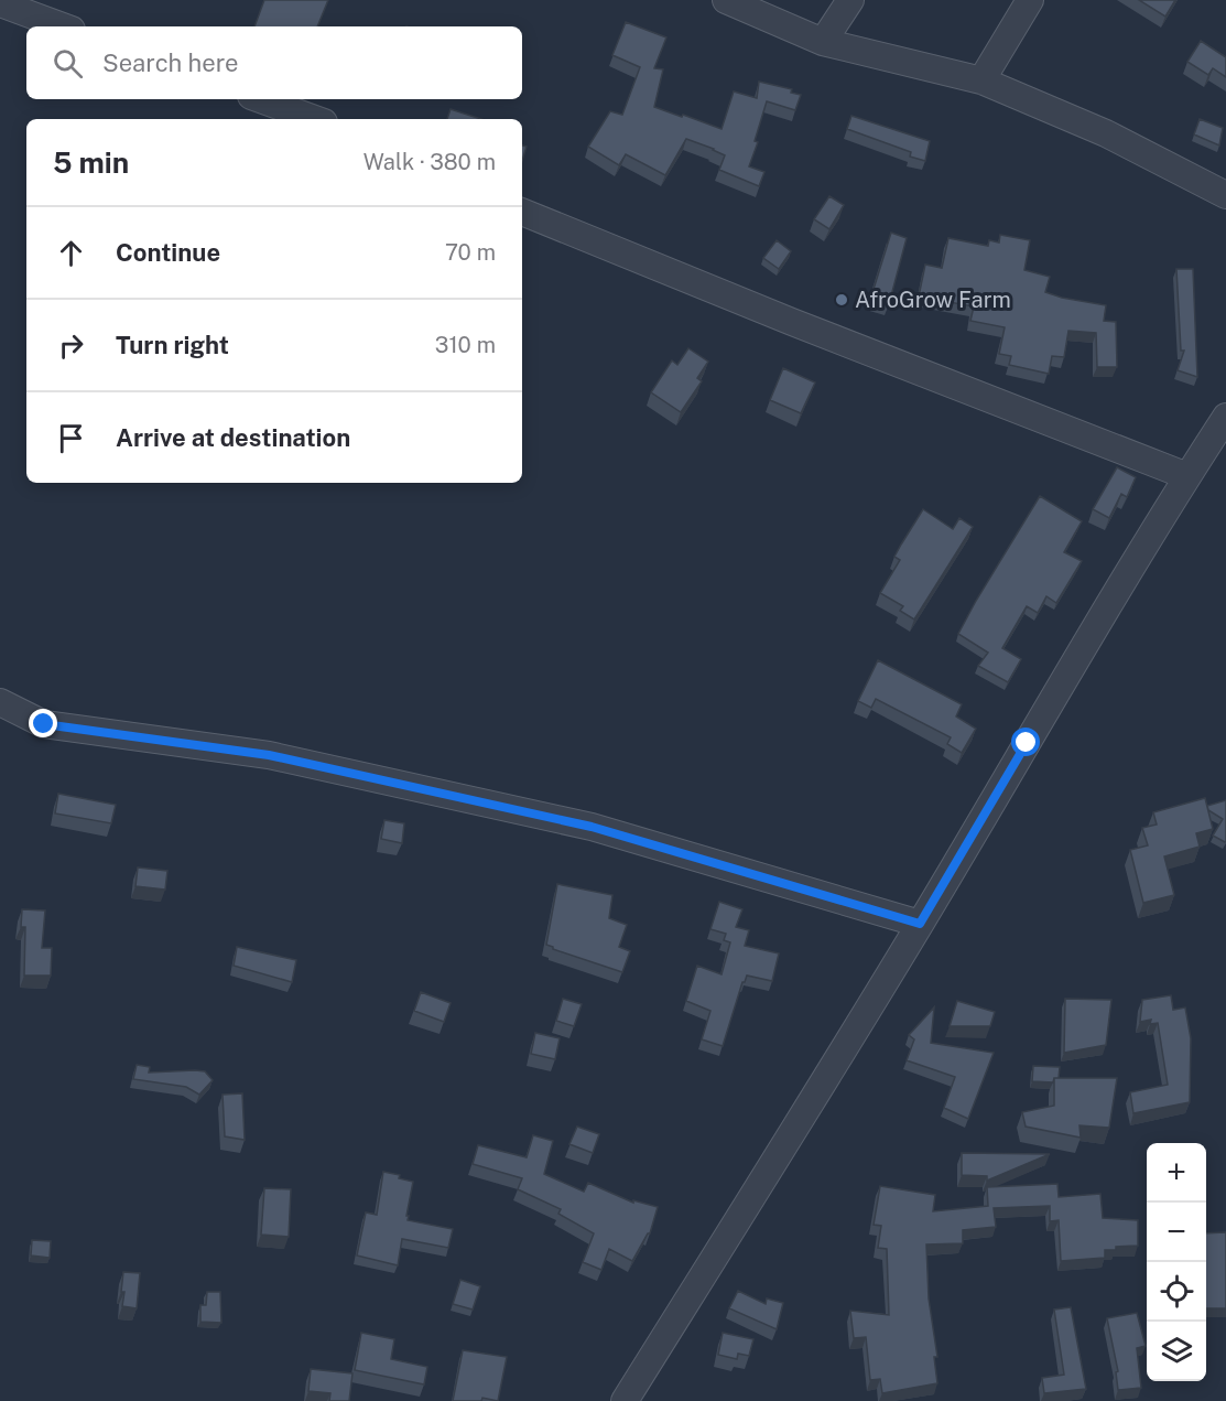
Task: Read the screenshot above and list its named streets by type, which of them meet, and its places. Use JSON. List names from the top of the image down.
{
  "places": ["AfroGrow Farm"],
  "page": {
    "search": "Search here",
    "heading": ["5 min", "Walk · 380 m"],
    "list": [
      ["Continue", "70 m"],
      ["Turn right", "310 m"],
      "Arrive at destination"
    ],
    "map_buttons": ["+", "−"]
  }
}
